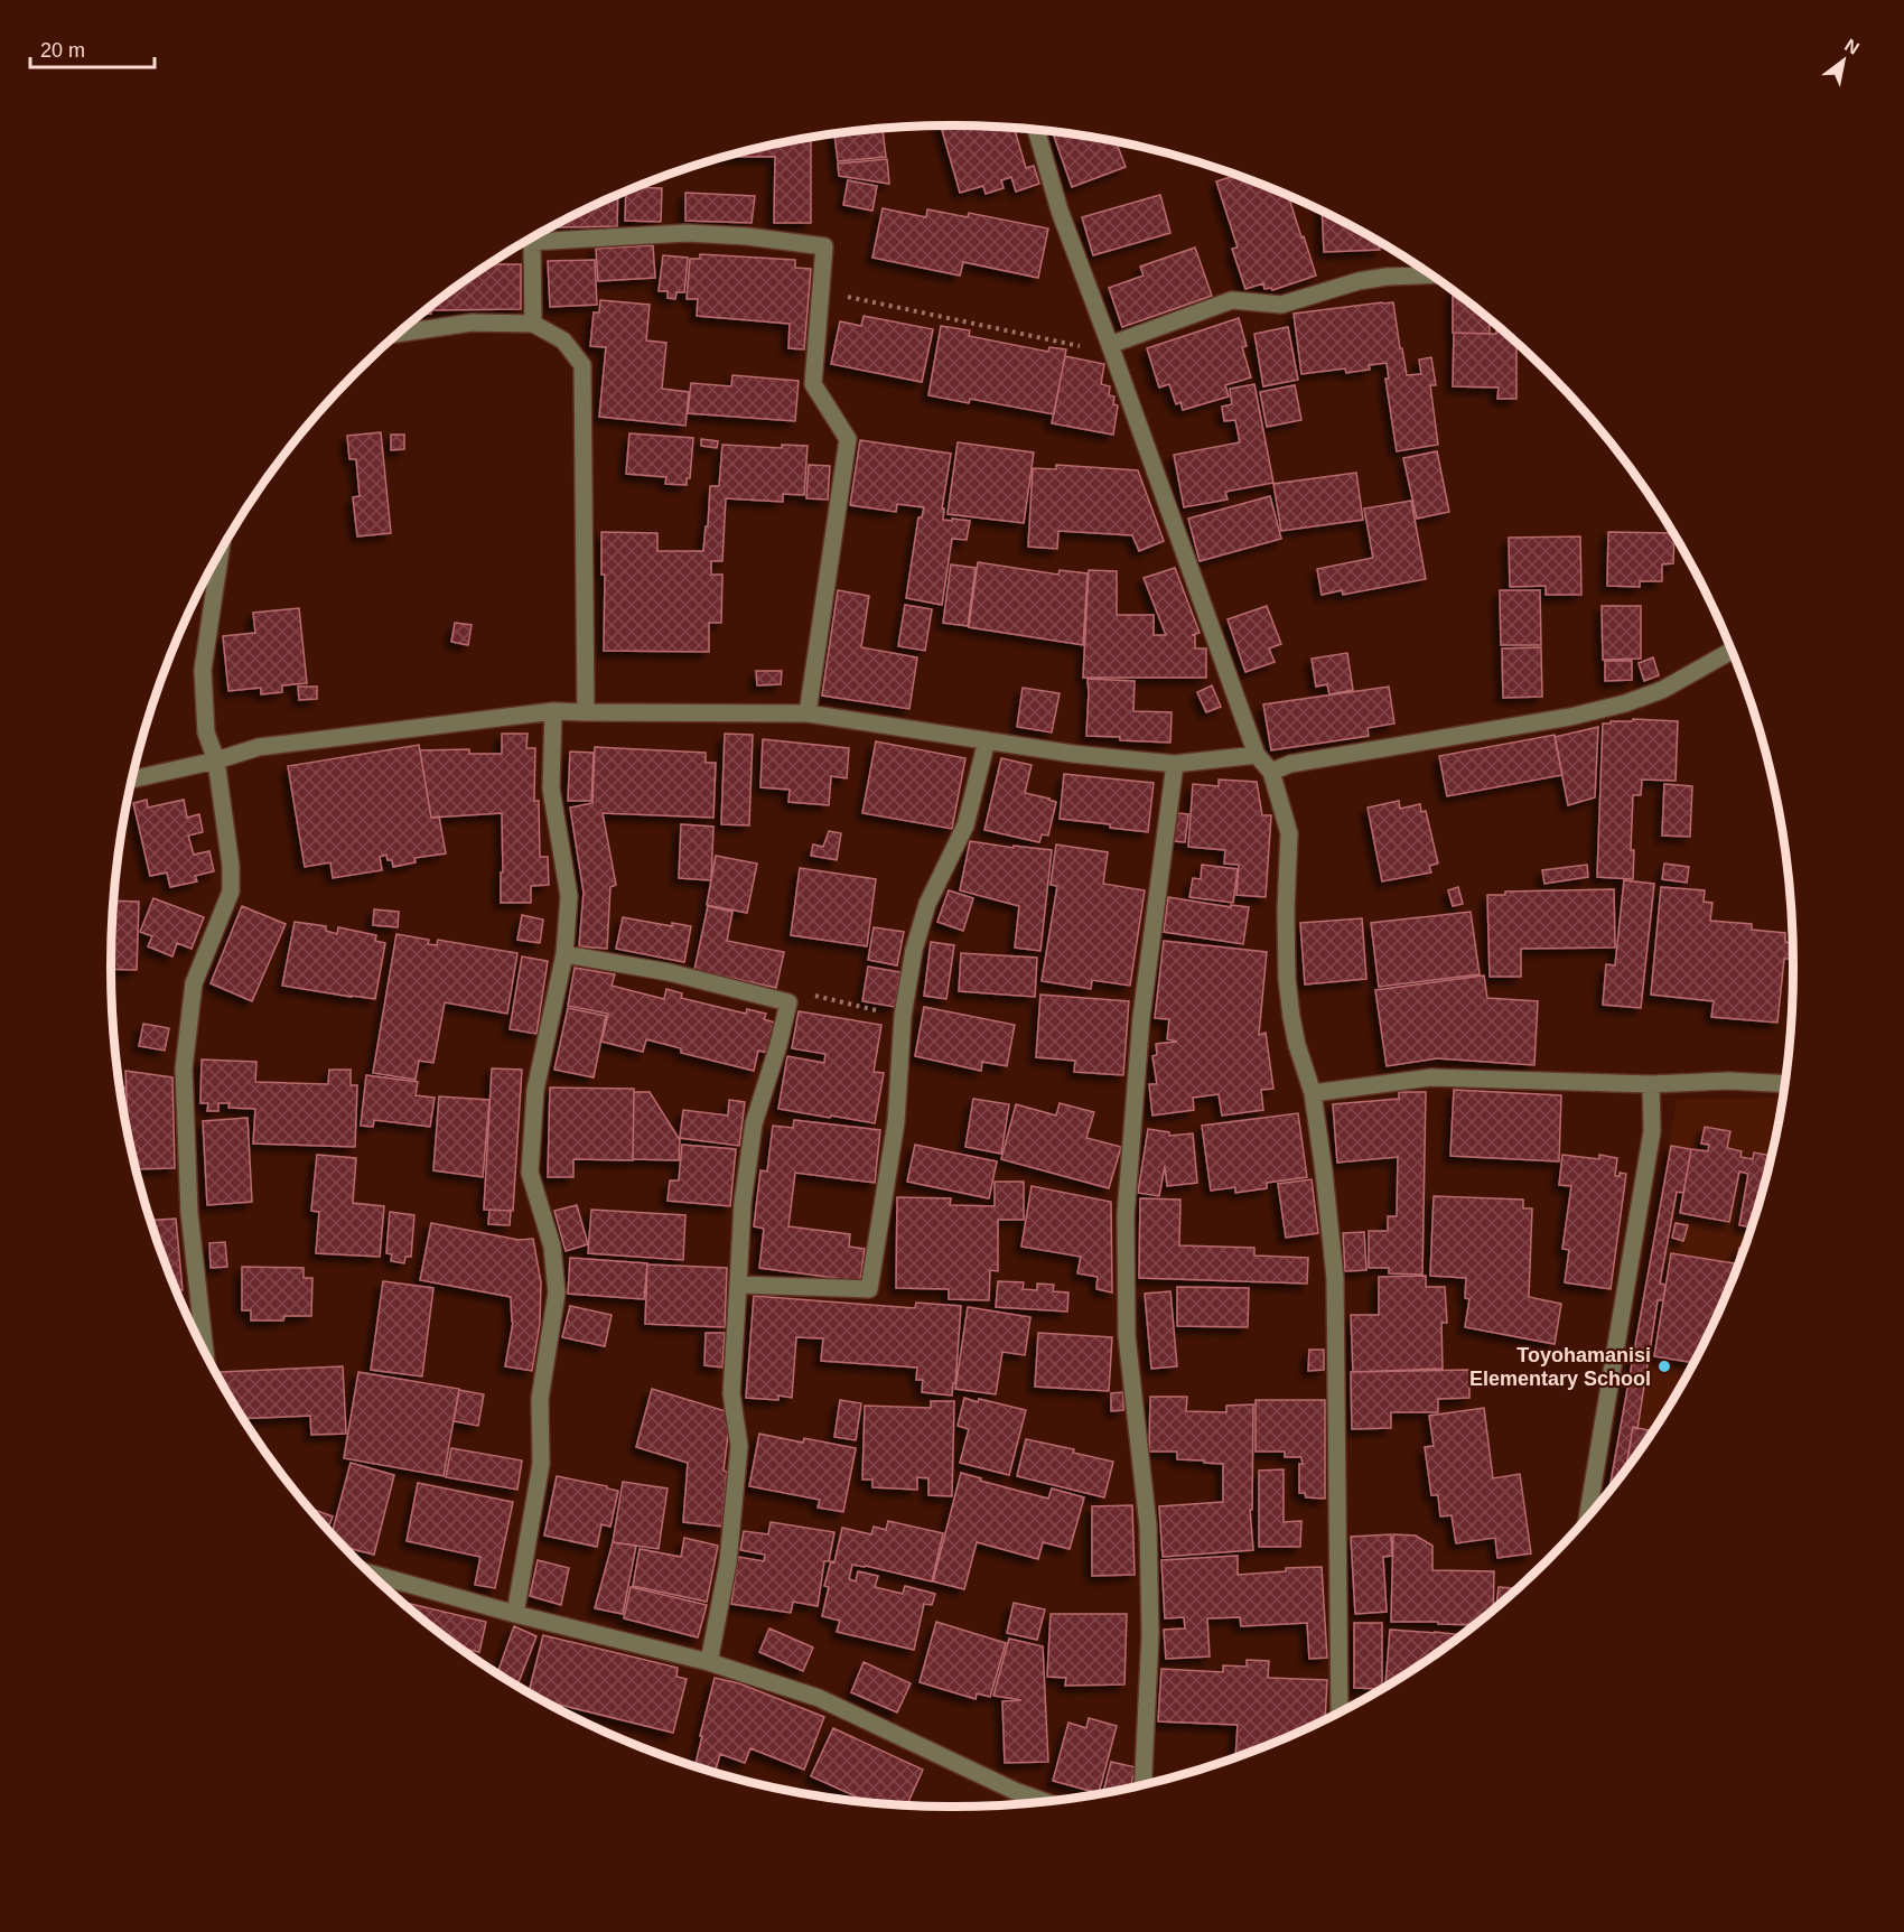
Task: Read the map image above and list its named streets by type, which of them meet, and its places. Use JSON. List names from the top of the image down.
{
  "places": ["Toyohamanisi Elementary School"],
  "scale_bar": "20 m",
  "north": "top right"
}
